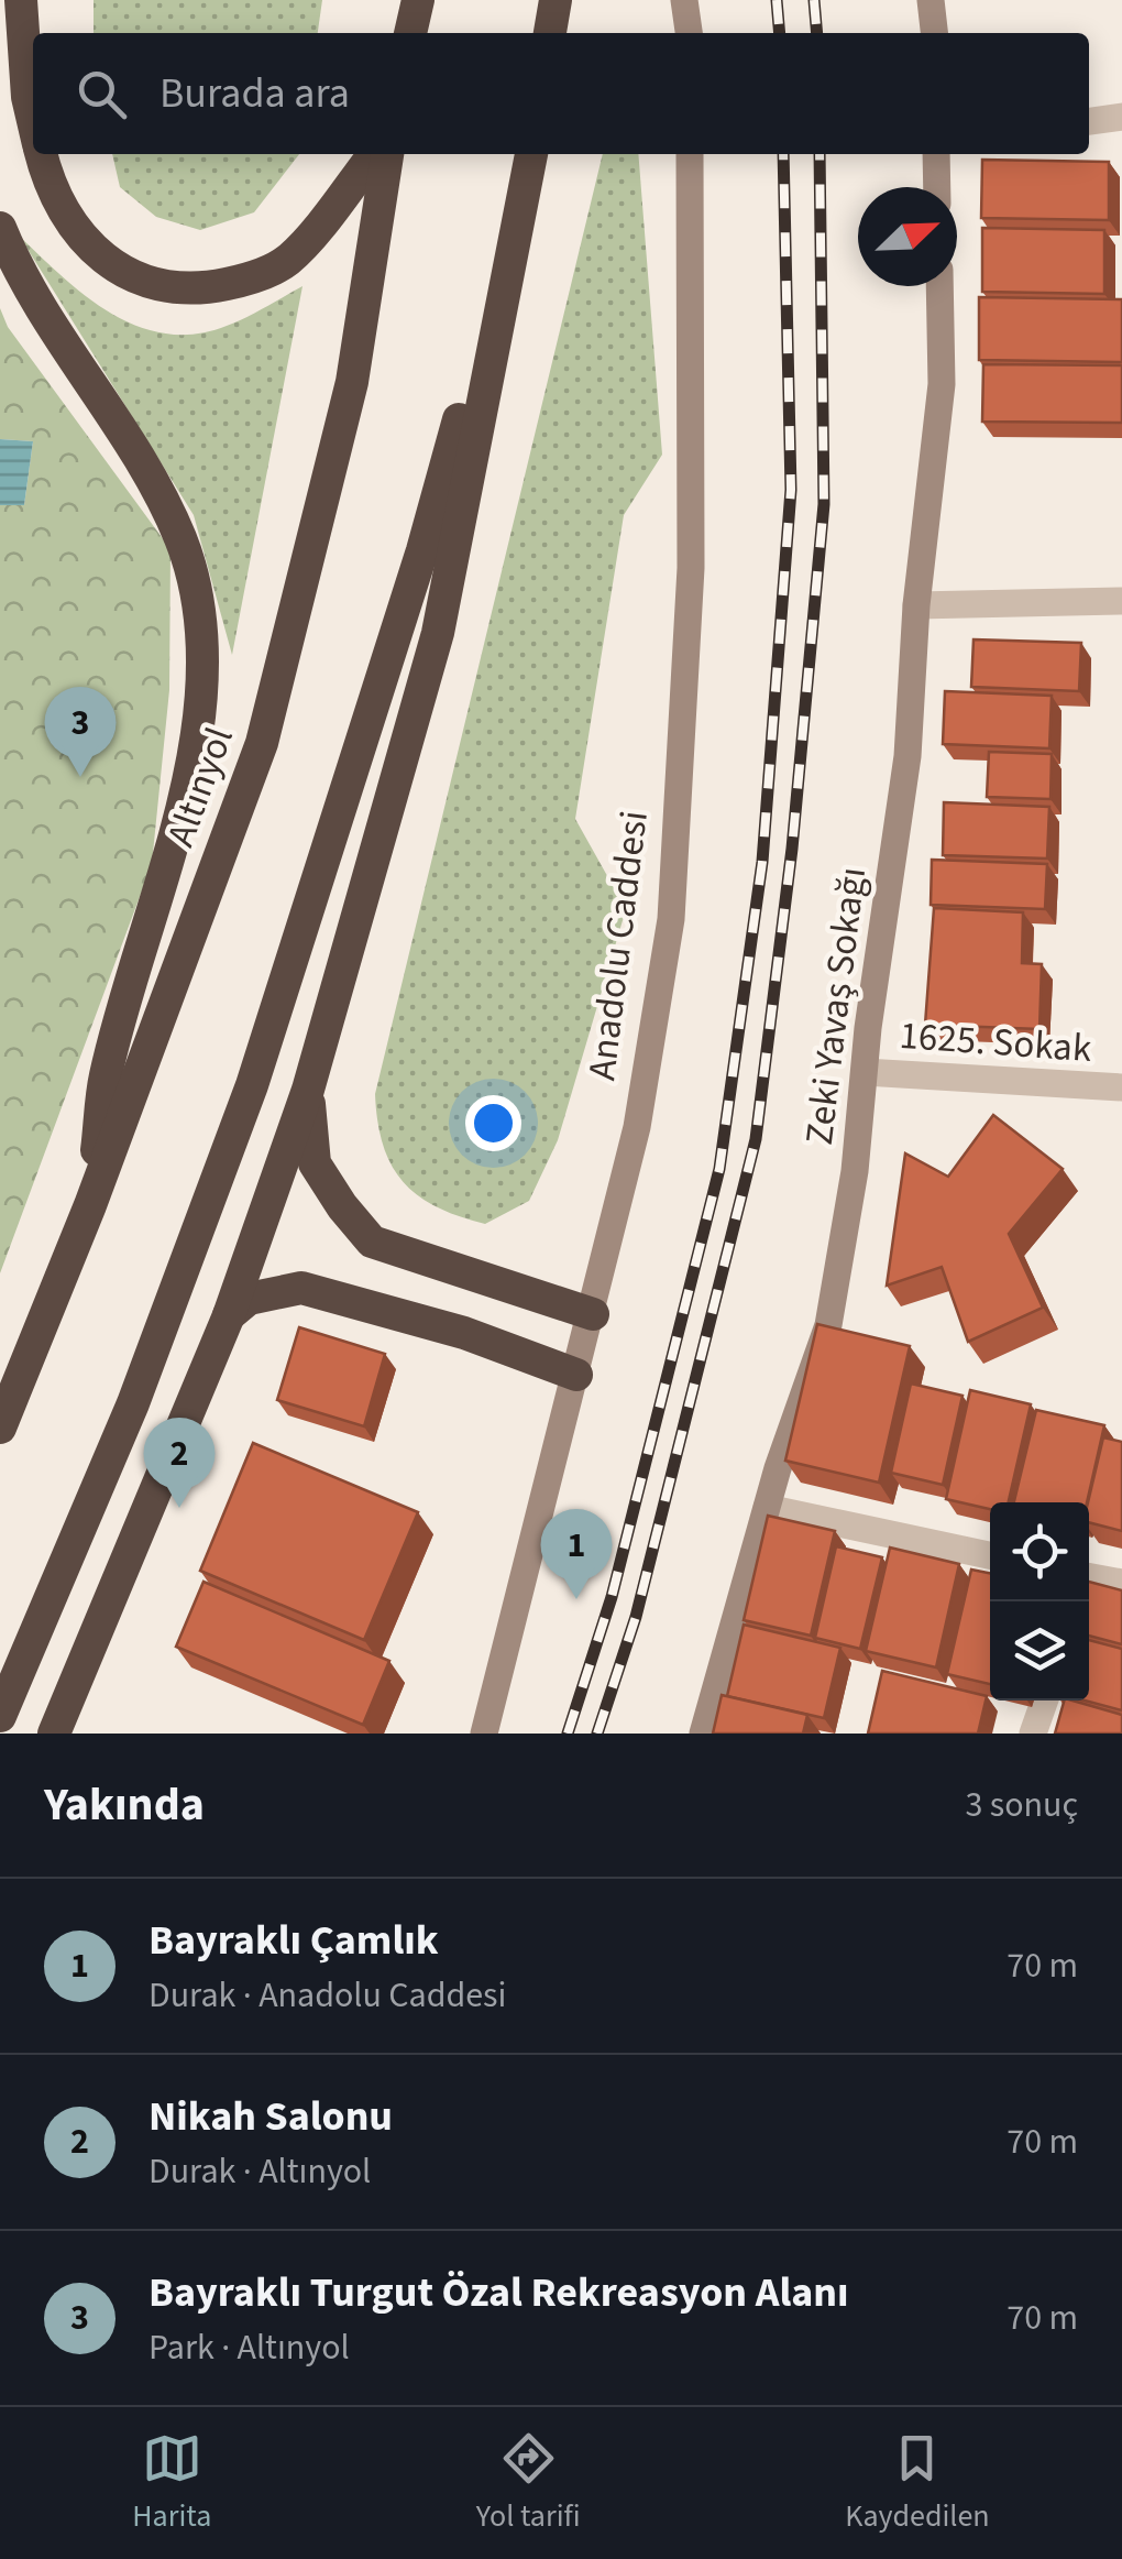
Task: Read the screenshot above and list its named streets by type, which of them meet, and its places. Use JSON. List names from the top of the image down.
{
  "streets": {
    "highway": ["Altınyol"],
    "main road": ["Anadolu Caddesi", "Zeki Yavaş Sokağı"],
    "street": ["1625. Sokak"]
  },
  "crossings": [
    ["Zeki Yavaş Sokağı", "1625. Sokak"]
  ],
  "north": "top right",
  "page": {
    "search": "Burada ara",
    "pins": ["3", "2", "1"],
    "heading": ["Yakında", "3 sonuç"],
    "list": [
      {
        "mark": "1",
        "name": "Bayraklı Çamlık",
        "note": "Durak · Anadolu Caddesi",
        "value": "70 m"
      },
      {
        "mark": "2",
        "name": "Nikah Salonu",
        "note": "Durak · Altınyol",
        "value": "70 m"
      },
      {
        "mark": "3",
        "name": "Bayraklı Turgut Özal Rekreasyon Alanı",
        "note": "Park · Altınyol",
        "value": "70 m"
      }
    ],
    "nav": ["Harita", "Yol tarifi", "Kaydedilen"]
  }
}
